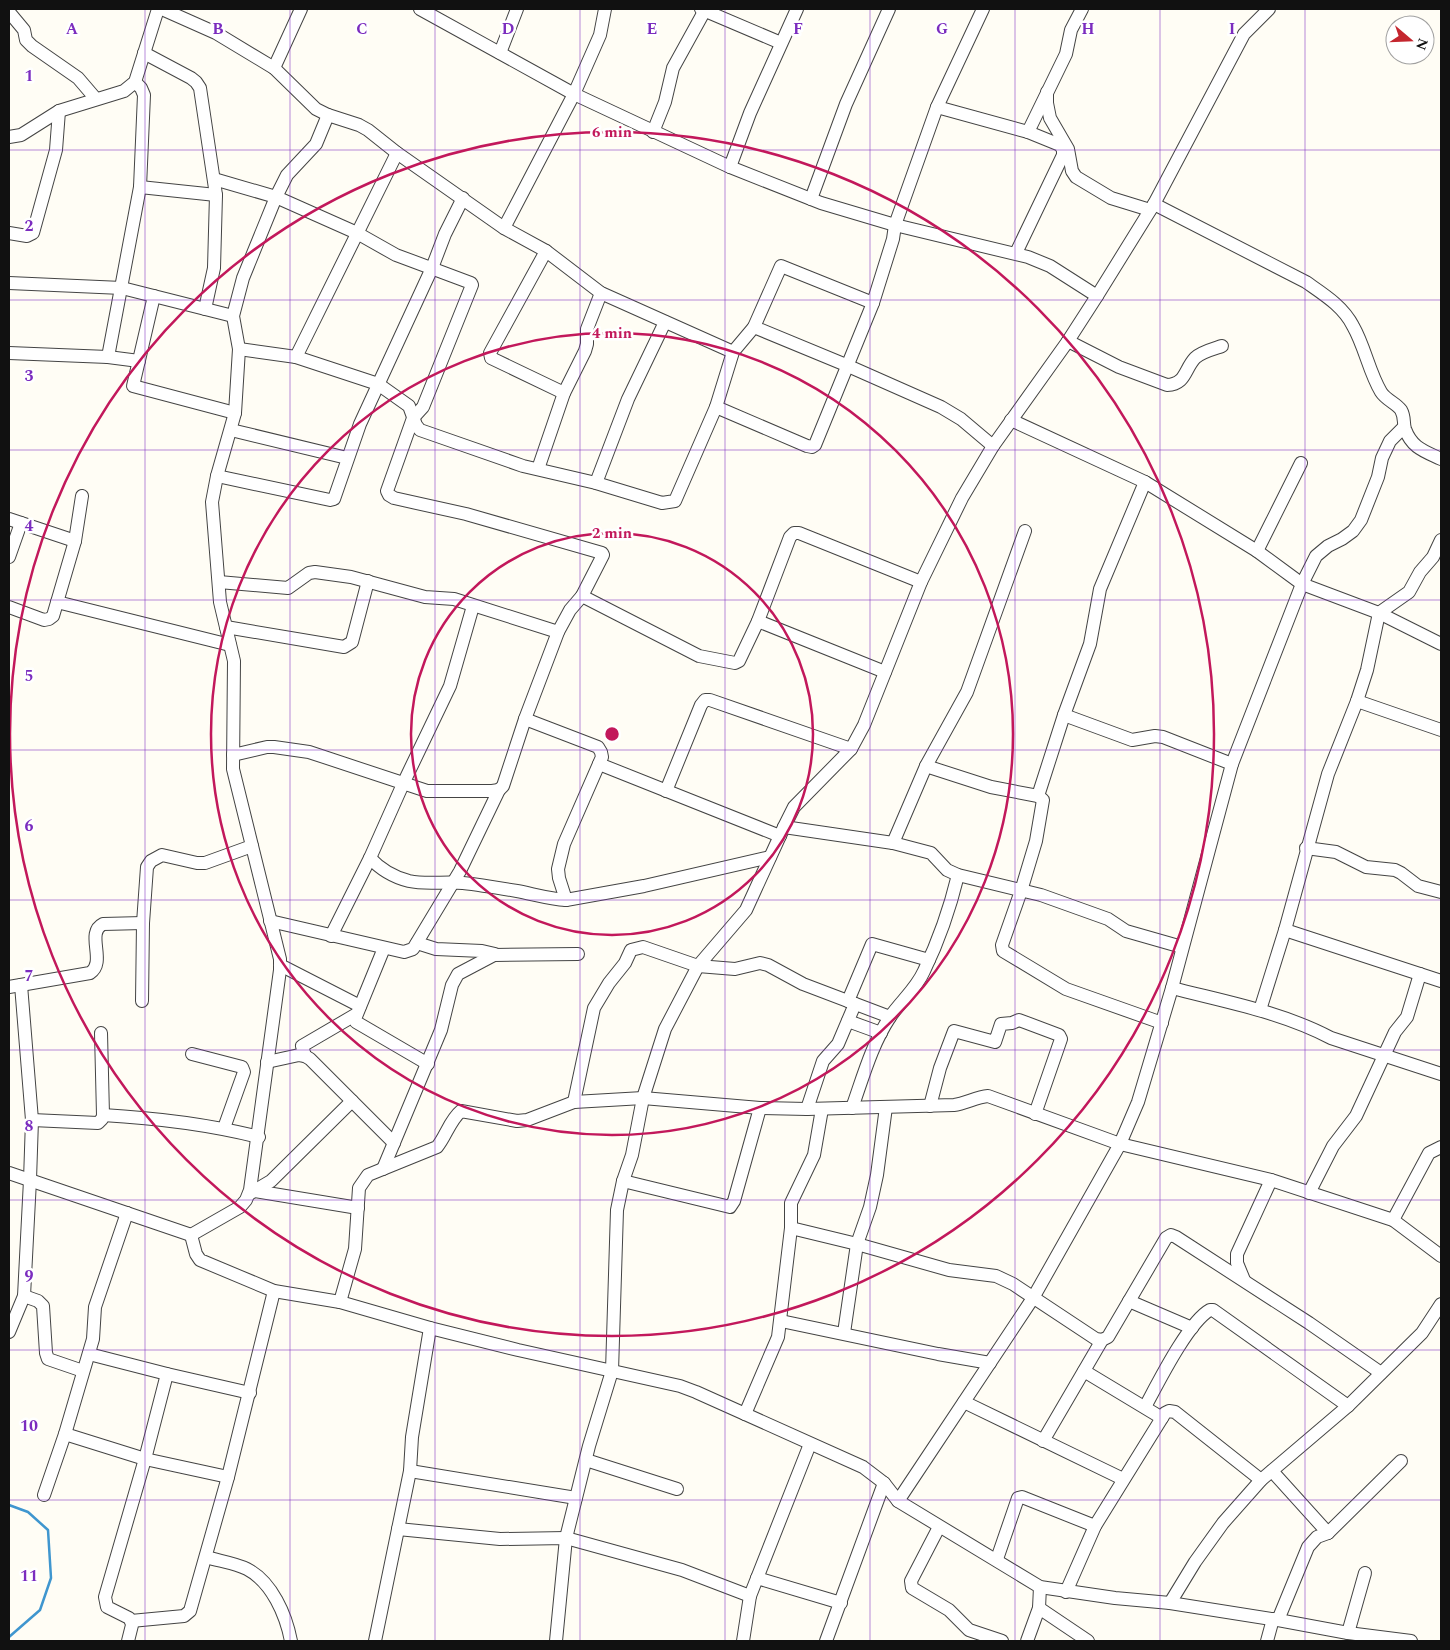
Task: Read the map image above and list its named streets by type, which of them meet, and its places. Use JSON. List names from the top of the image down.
{
  "north": "right",
  "grid": {
    "columns": [
      "A",
      "B",
      "C",
      "D",
      "E",
      "F",
      "G",
      "H",
      "I"
    ],
    "rows": [
      "1",
      "2",
      "3",
      "4",
      "5",
      "6",
      "7",
      "8",
      "9",
      "10",
      "11"
    ]
  },
  "rings": ["6 min", "4 min", "2 min"]
}
